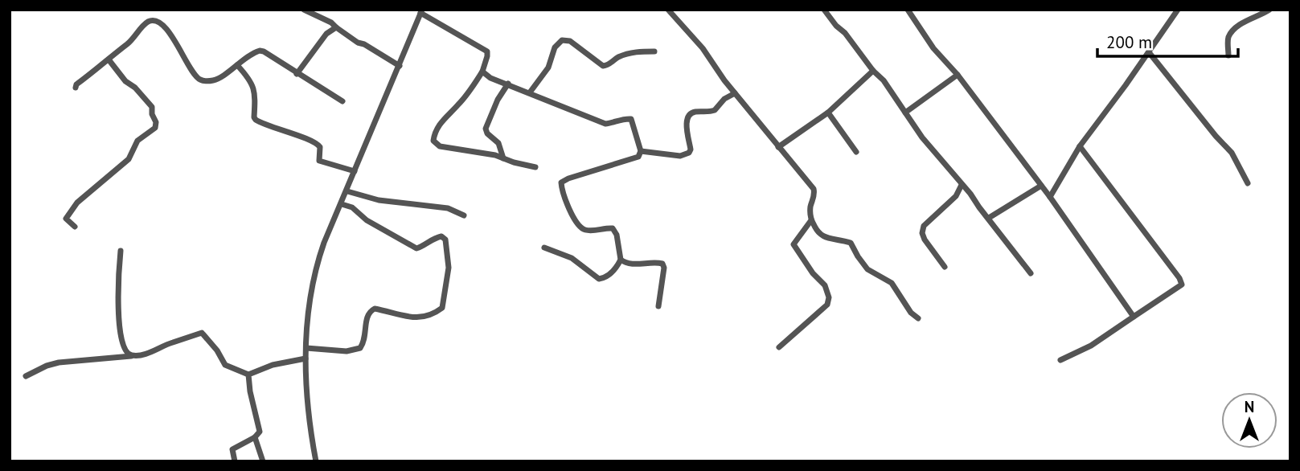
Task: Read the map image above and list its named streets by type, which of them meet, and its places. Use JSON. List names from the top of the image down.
{
  "scale_bar": "200 m",
  "north": "top"
}
